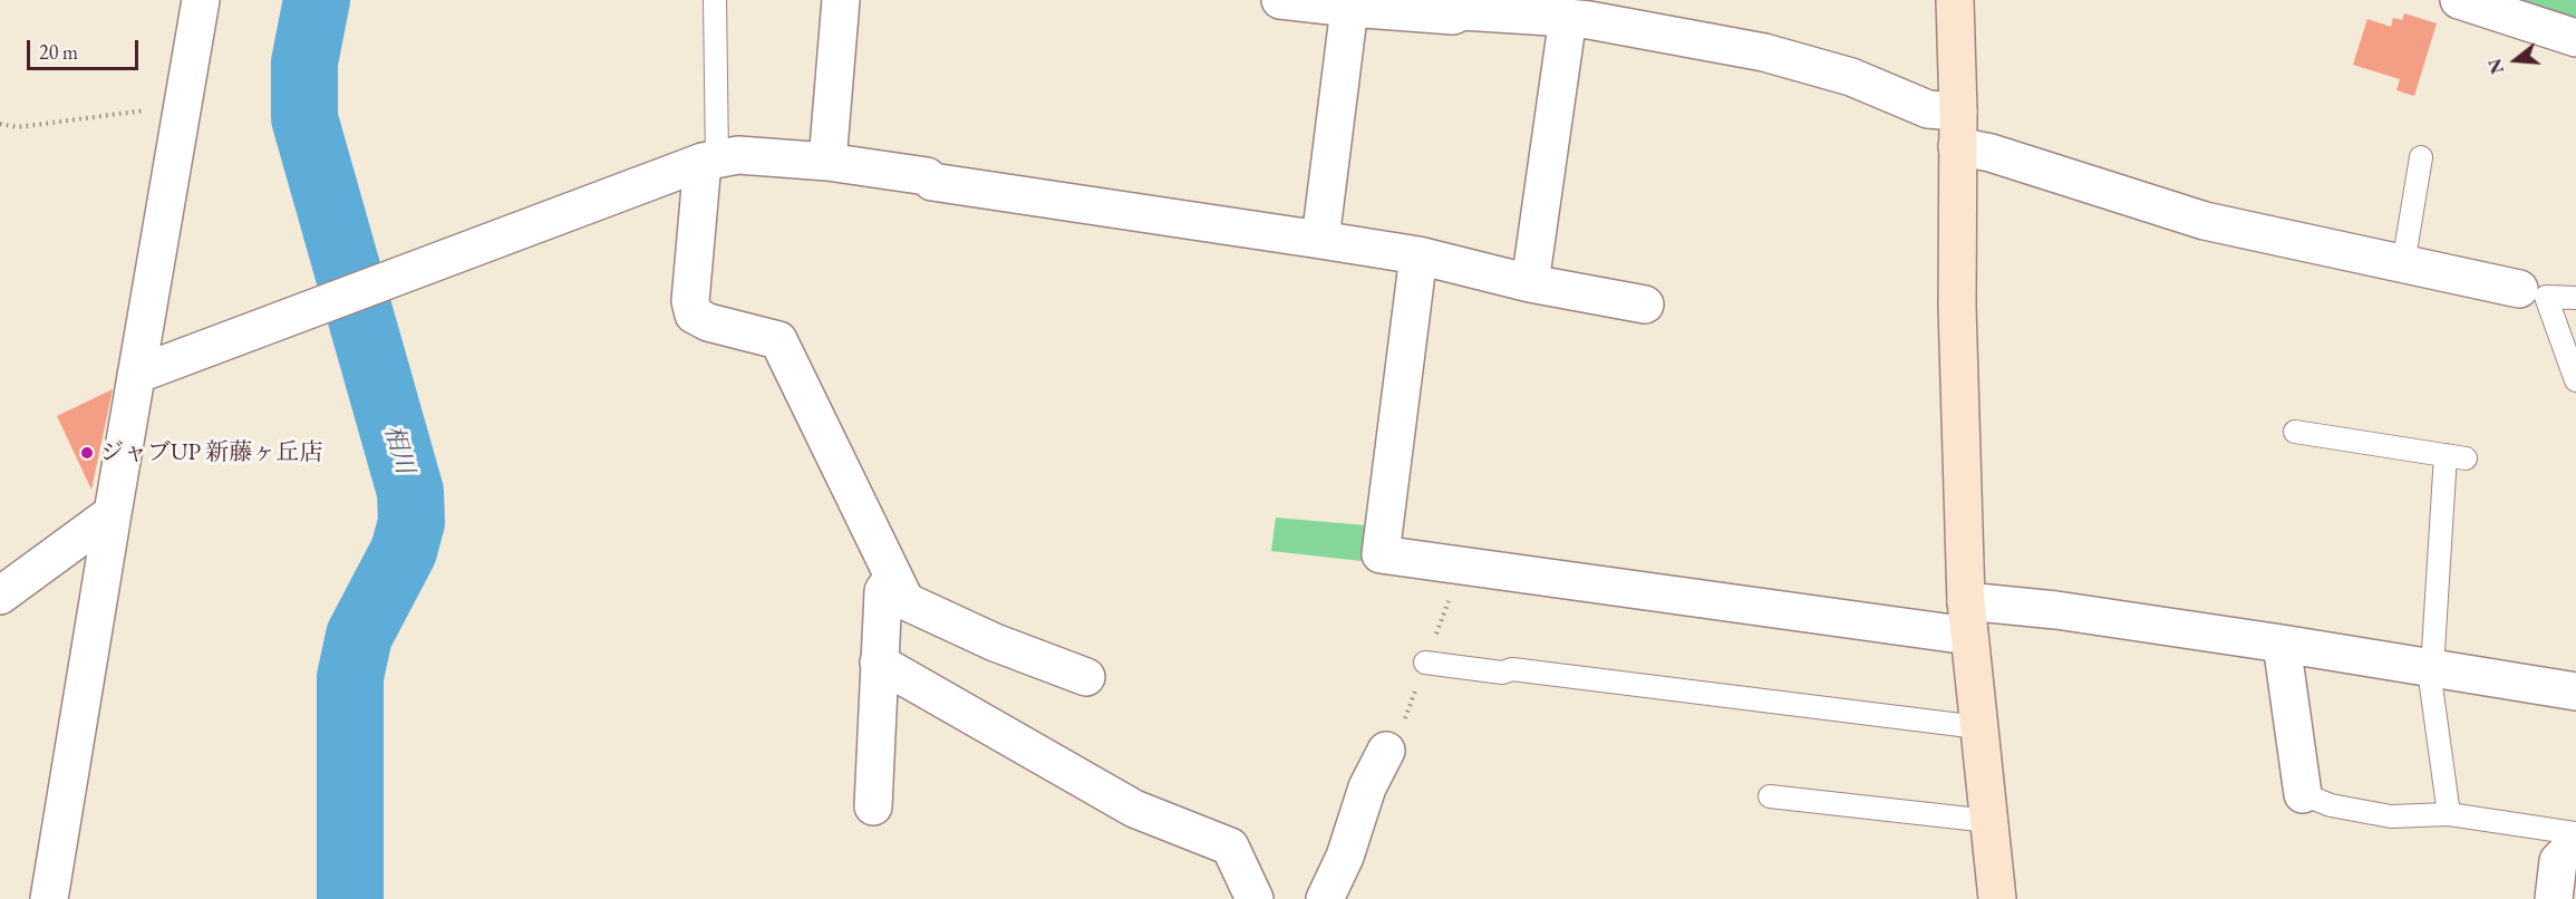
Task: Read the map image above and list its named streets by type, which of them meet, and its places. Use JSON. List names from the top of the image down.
{
  "water": ["相川"],
  "places": ["ジャブUP 新藤ヶ丘店"],
  "scale_bar": "20 m",
  "north": "left"
}
